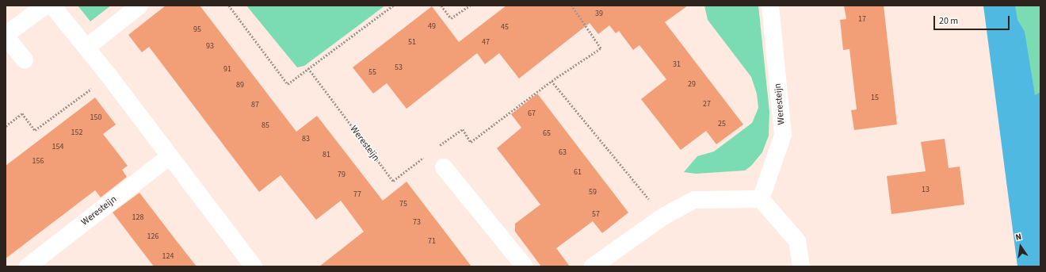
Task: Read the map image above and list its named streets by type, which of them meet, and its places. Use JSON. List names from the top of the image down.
{
  "streets": {
    "street": ["Weresteijn"]
  },
  "house_numbers": [
    "39",
    "17",
    "49",
    "45",
    "95",
    "51",
    "47",
    "93",
    "31",
    "53",
    "91",
    "55",
    "29",
    "89",
    "15",
    "27",
    "87",
    "67",
    "150",
    "25",
    "85",
    "152",
    "65",
    "83",
    "154",
    "63",
    "81",
    "156",
    "61",
    "79",
    "13",
    "59",
    "77",
    "75",
    "57",
    "128",
    "73",
    "126",
    "71",
    "124"
  ],
  "scale_bar": "20 m",
  "north": "top"
}
